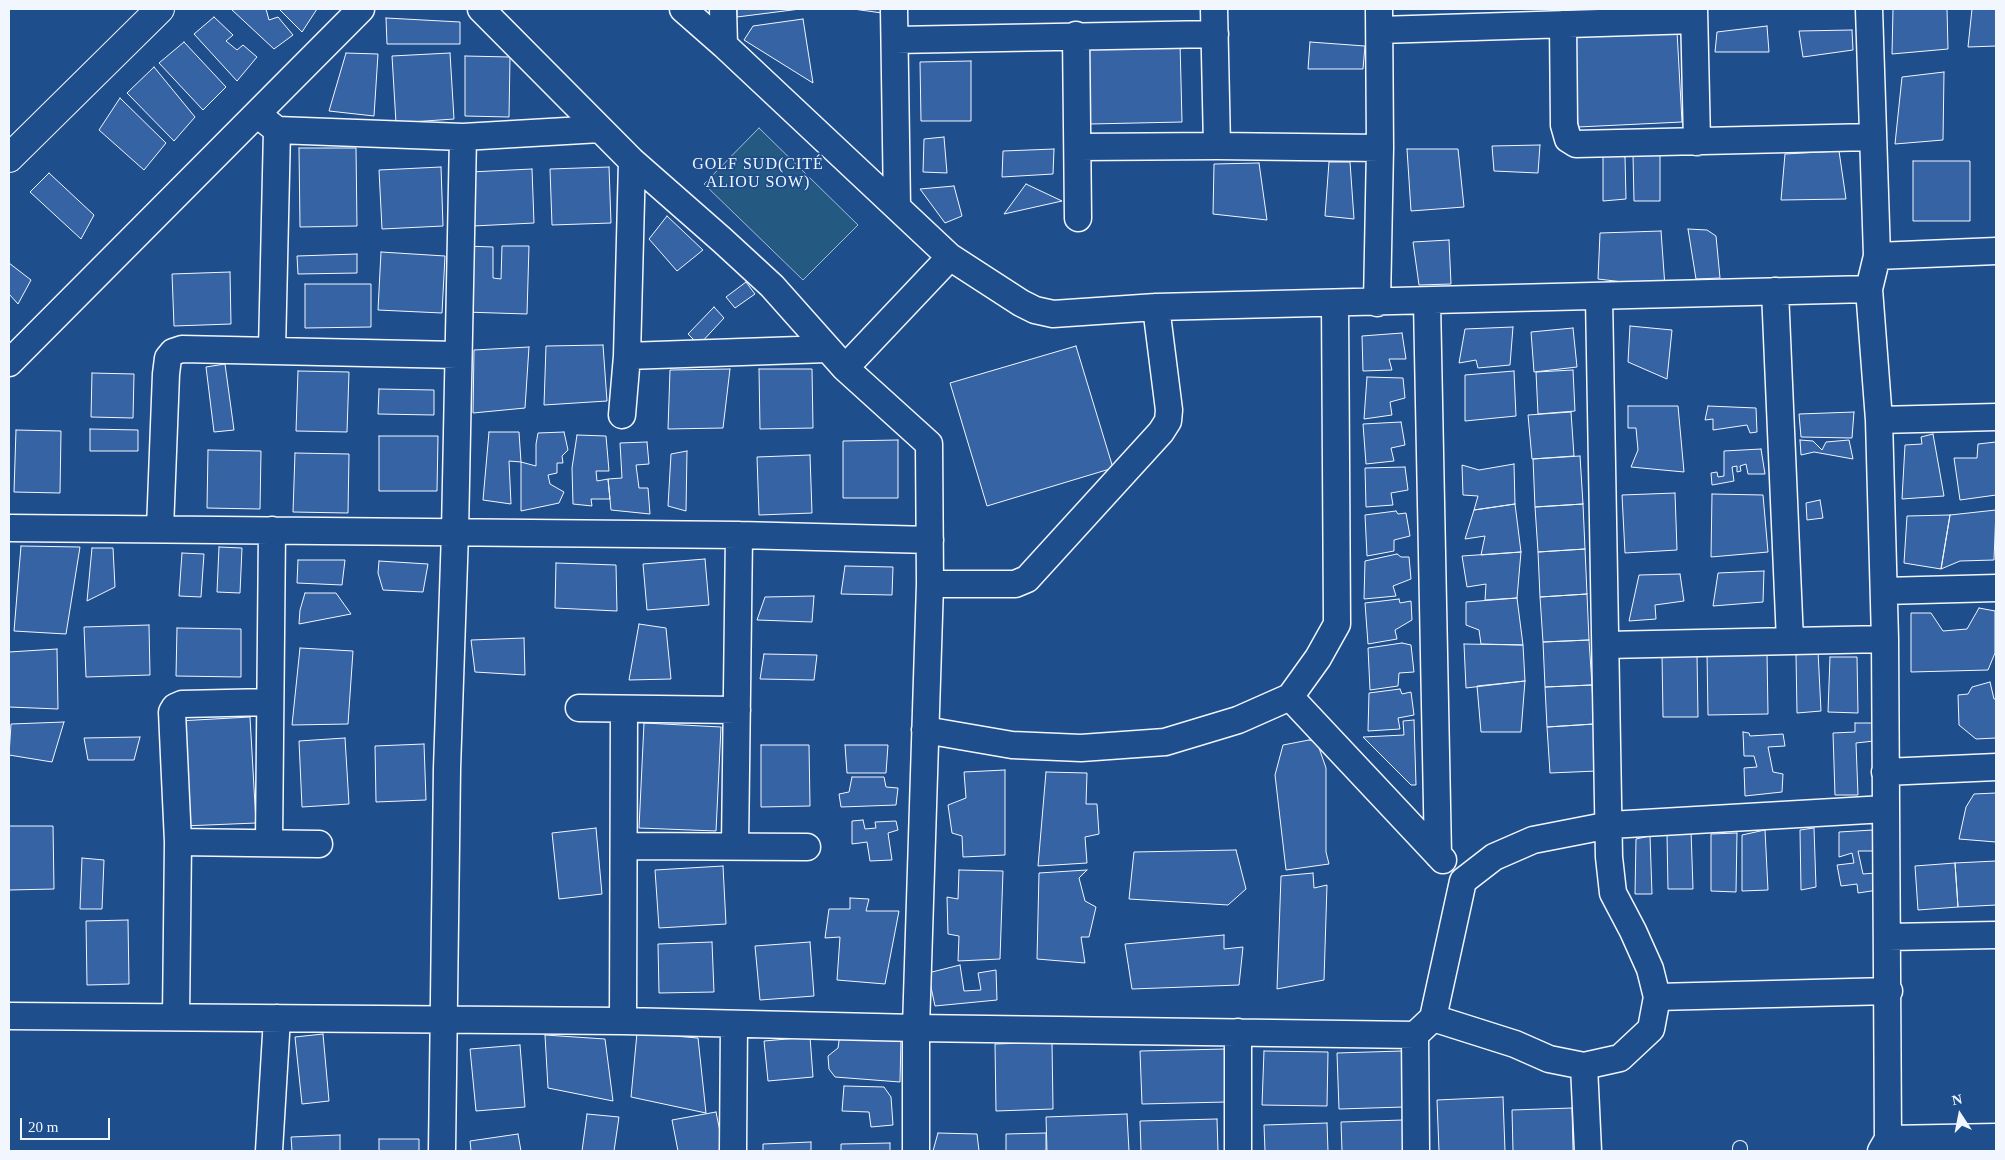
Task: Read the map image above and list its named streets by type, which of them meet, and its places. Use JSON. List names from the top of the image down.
{
  "districts": ["GOLF SUD(CITÉ ALIOU SOW)"],
  "scale_bar": "20 m",
  "north": "top"
}
